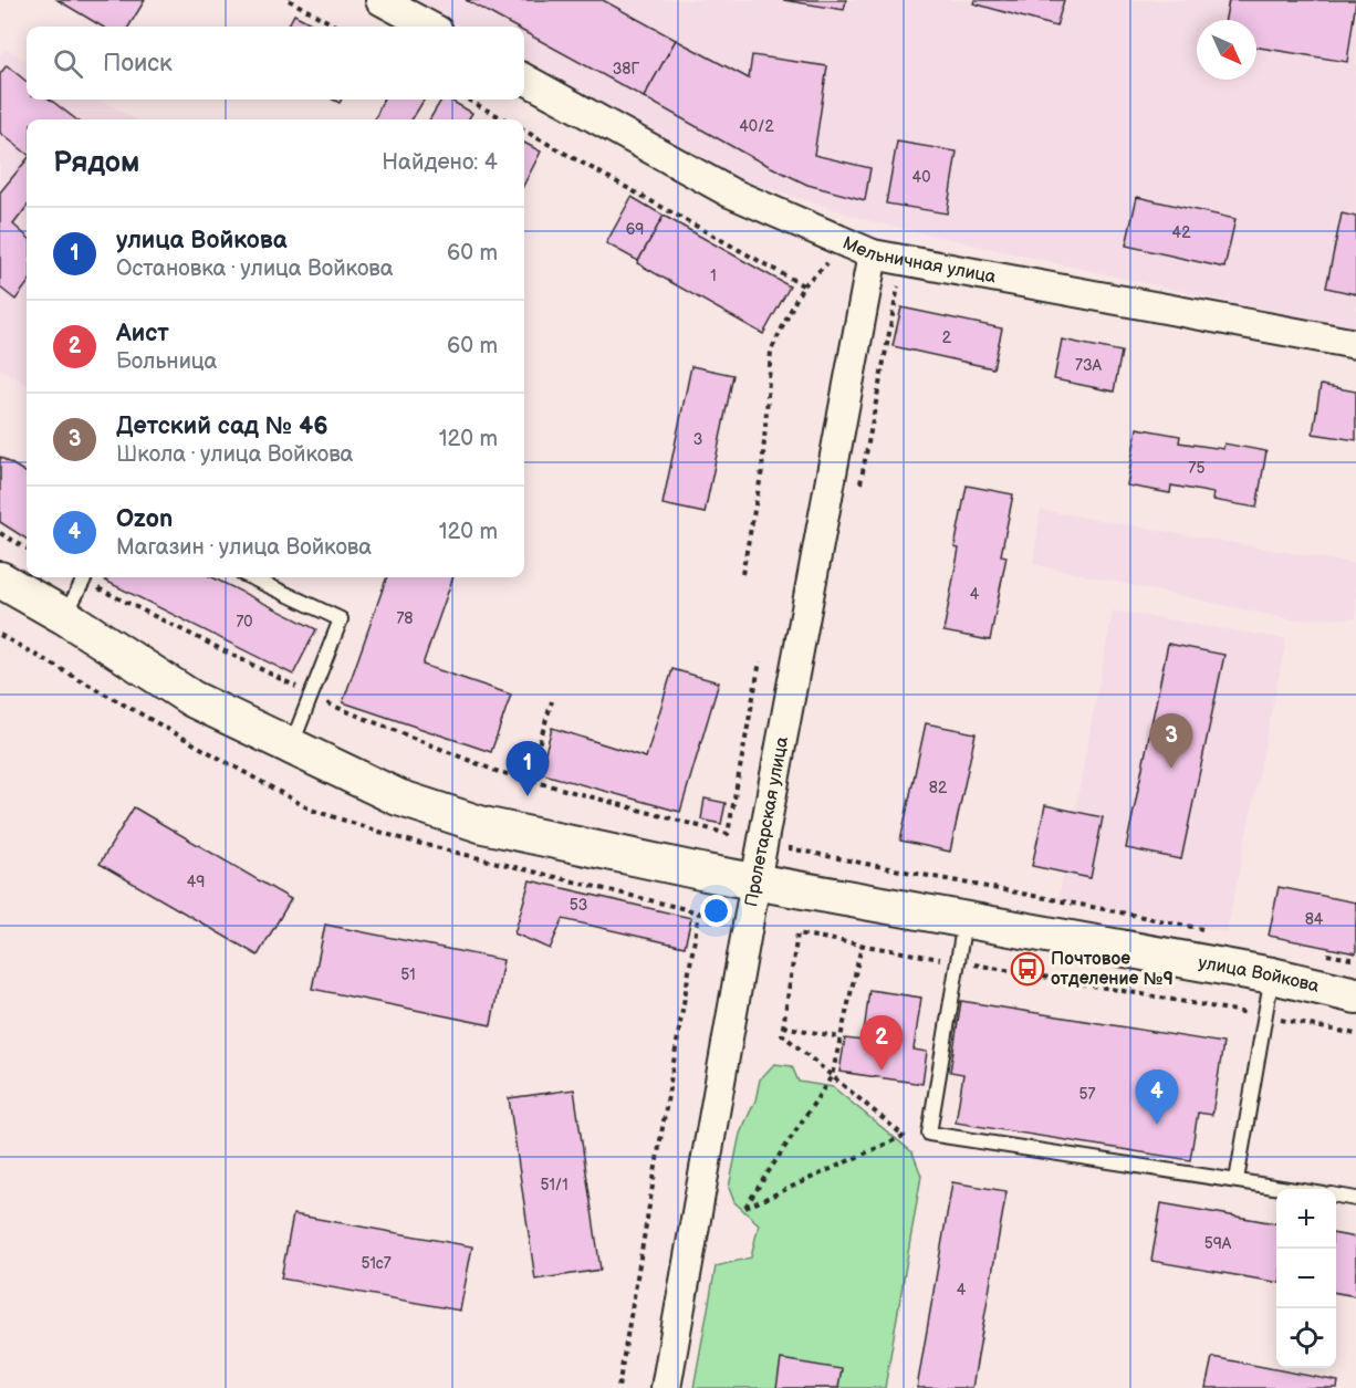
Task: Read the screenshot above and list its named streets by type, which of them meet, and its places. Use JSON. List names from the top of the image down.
{
  "streets": {
    "street": ["Мельничная улица", "Пролетарская улица", "улица Войкова"]
  },
  "crossings": [
    ["Мельничная улица", "Пролетарская улица"],
    ["Пролетарская улица", "улица Войкова"]
  ],
  "places": {
    "bus stop": ["Почтовое отделение №9"]
  },
  "house_numbers": [
    "38Г",
    "40/2",
    "40",
    "69",
    "42",
    "1",
    "2",
    "73А",
    "3",
    "75",
    "4",
    "78",
    "70",
    "82",
    "49",
    "53",
    "84",
    "51",
    "57",
    "51/1",
    "59А",
    "51с7",
    "4"
  ],
  "north": "bottom right",
  "page": {
    "search": "Поиск",
    "heading": ["Рядом", "Найдено: 4"],
    "list": [
      {
        "mark": "1",
        "name": "улица Войкова",
        "note": "Остановка · улица Войкова",
        "value": "60 m"
      },
      {
        "mark": "2",
        "name": "Аист",
        "note": "Больница",
        "value": "60 m"
      },
      {
        "mark": "3",
        "name": "Детский сад № 46",
        "note": "Школа · улица Войкова",
        "value": "120 m"
      },
      {
        "mark": "4",
        "name": "Ozon",
        "note": "Магазин · улица Войкова",
        "value": "120 m"
      }
    ],
    "pins": [
      "3",
      "1",
      "2",
      "4"
    ],
    "map_buttons": ["+", "−"]
  }
}
